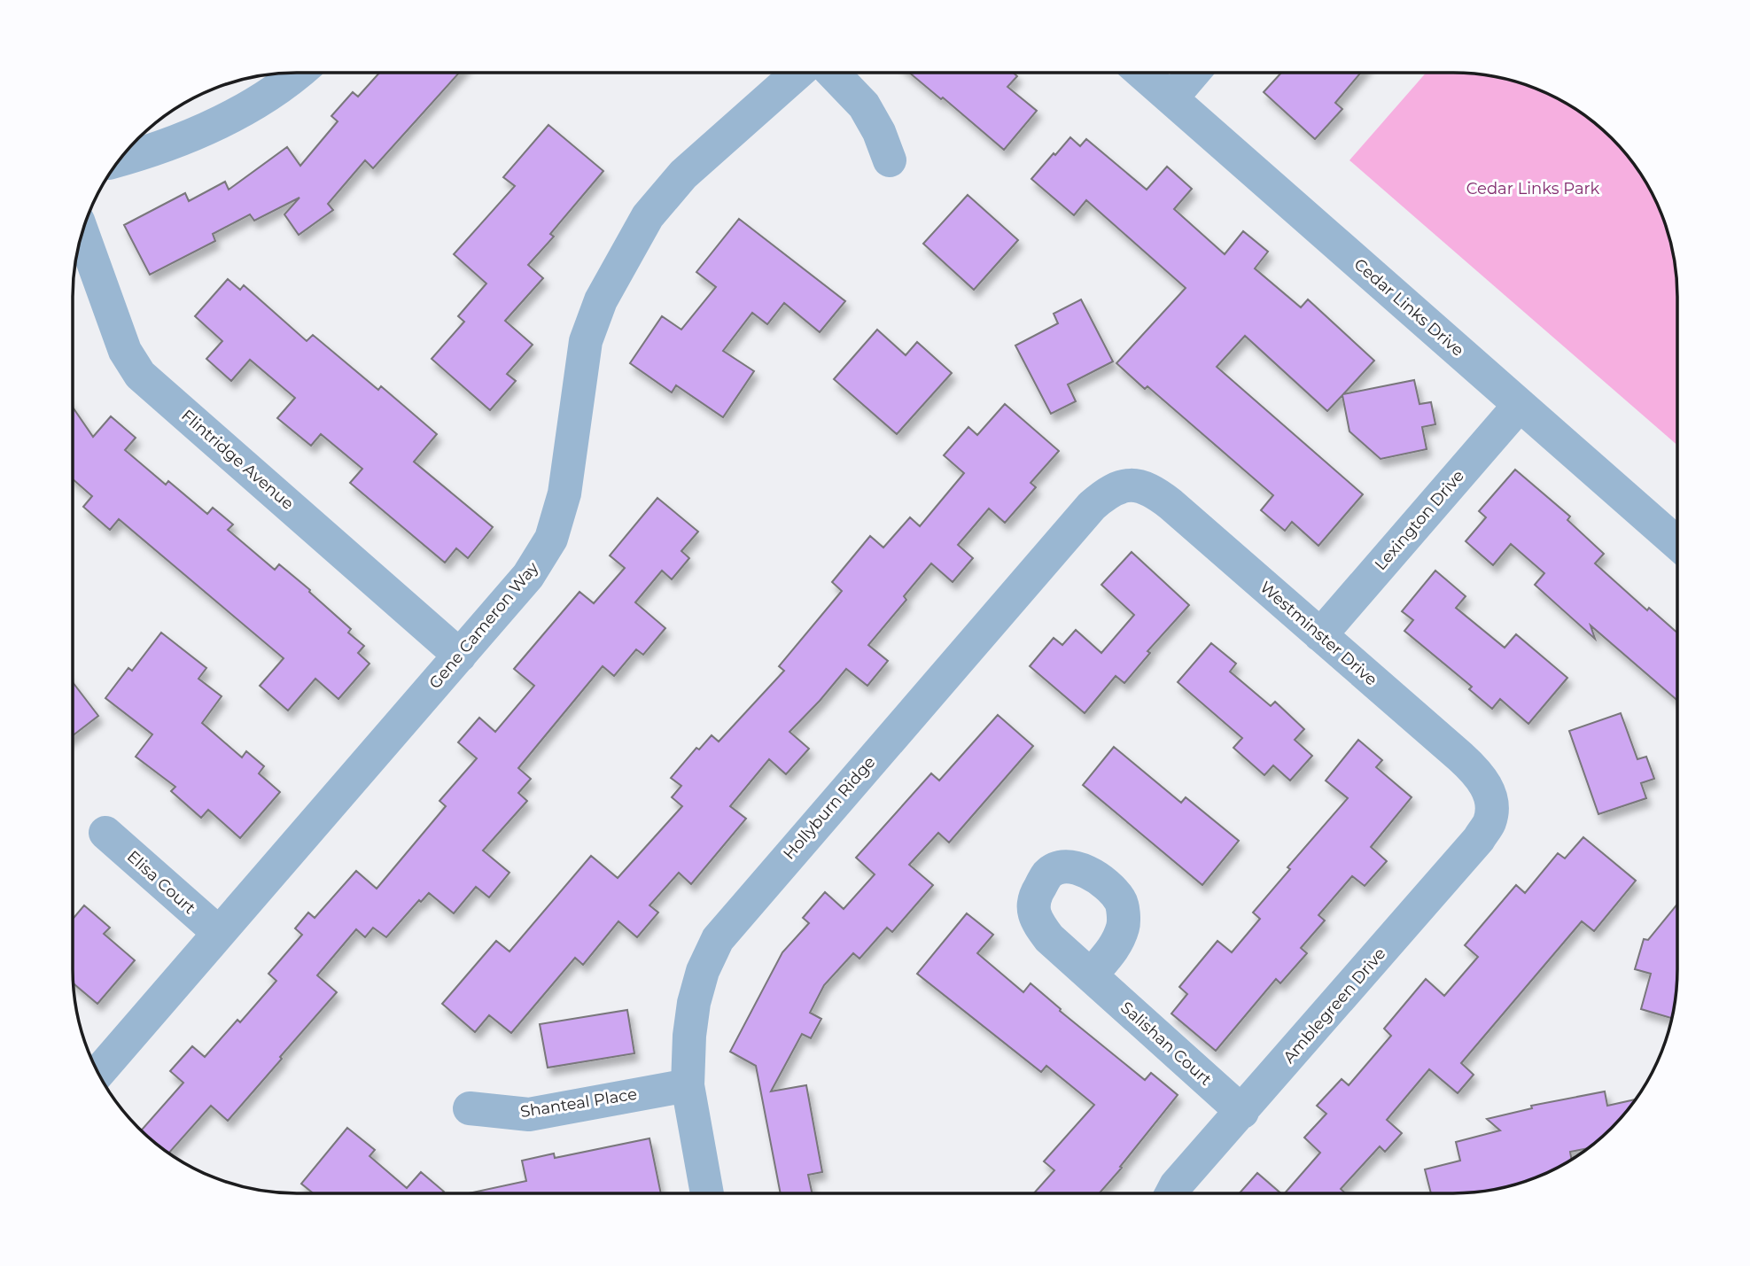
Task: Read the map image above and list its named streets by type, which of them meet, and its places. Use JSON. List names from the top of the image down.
{
  "streets": {
    "street": [
      "Cedar Links Drive",
      "Flintridge Avenue",
      "Lexington Drive",
      "Gene Cameron Way",
      "Westminster Drive",
      "Hollyburn Ridge",
      "Elisa Court",
      "Amblegreen Drive",
      "Salishan Court",
      "Shanteal Place"
    ]
  },
  "crossings": [
    ["Cedar Links Drive", "Lexington Drive"],
    ["Flintridge Avenue", "Gene Cameron Way"],
    ["Lexington Drive", "Westminster Drive"],
    ["Gene Cameron Way", "Elisa Court"],
    ["Westminster Drive", "Hollyburn Ridge"],
    ["Westminster Drive", "Amblegreen Drive"],
    ["Hollyburn Ridge", "Shanteal Place"],
    ["Amblegreen Drive", "Salishan Court"]
  ],
  "parks": ["Cedar Links Park"]
}
